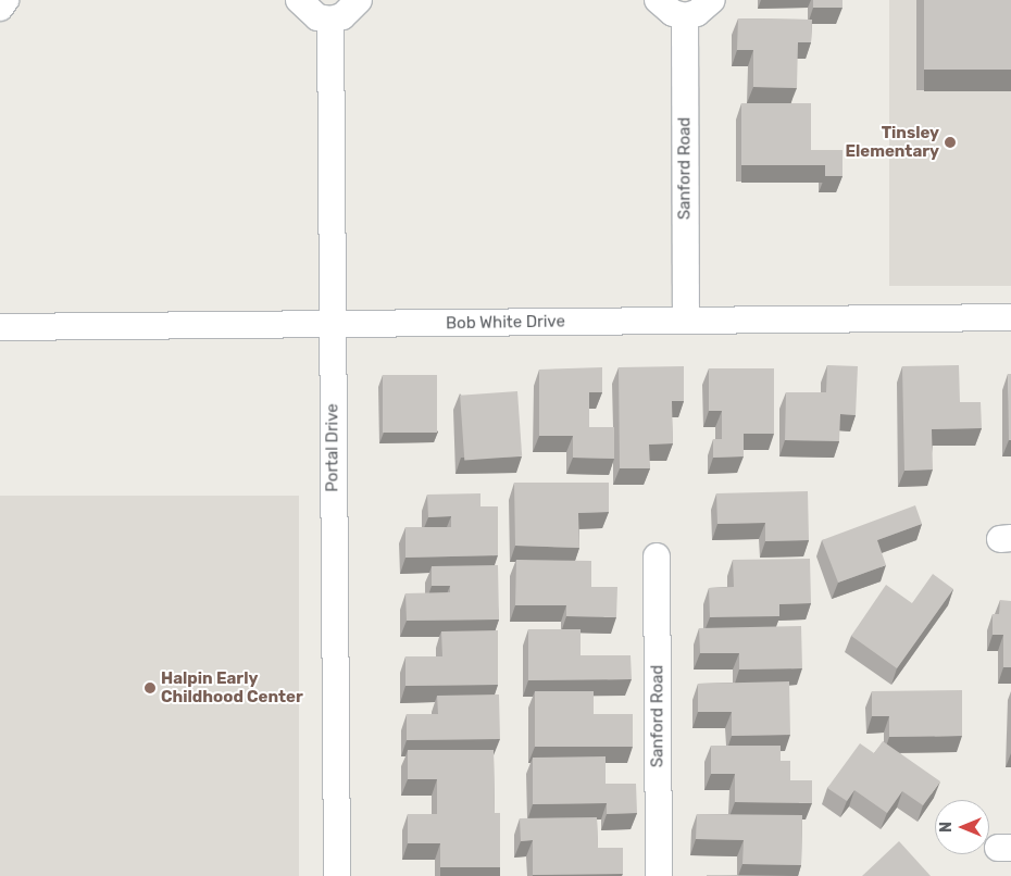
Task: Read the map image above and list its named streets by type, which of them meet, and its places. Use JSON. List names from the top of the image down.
{
  "streets": {
    "street": ["Sanford Road", "Bob White Drive", "Portal Drive"]
  },
  "crossings": [
    ["Sanford Road", "Bob White Drive"],
    ["Bob White Drive", "Portal Drive"]
  ],
  "places": ["Tinsley Elementary", "Halpin Early Childhood Center"],
  "north": "left"
}
